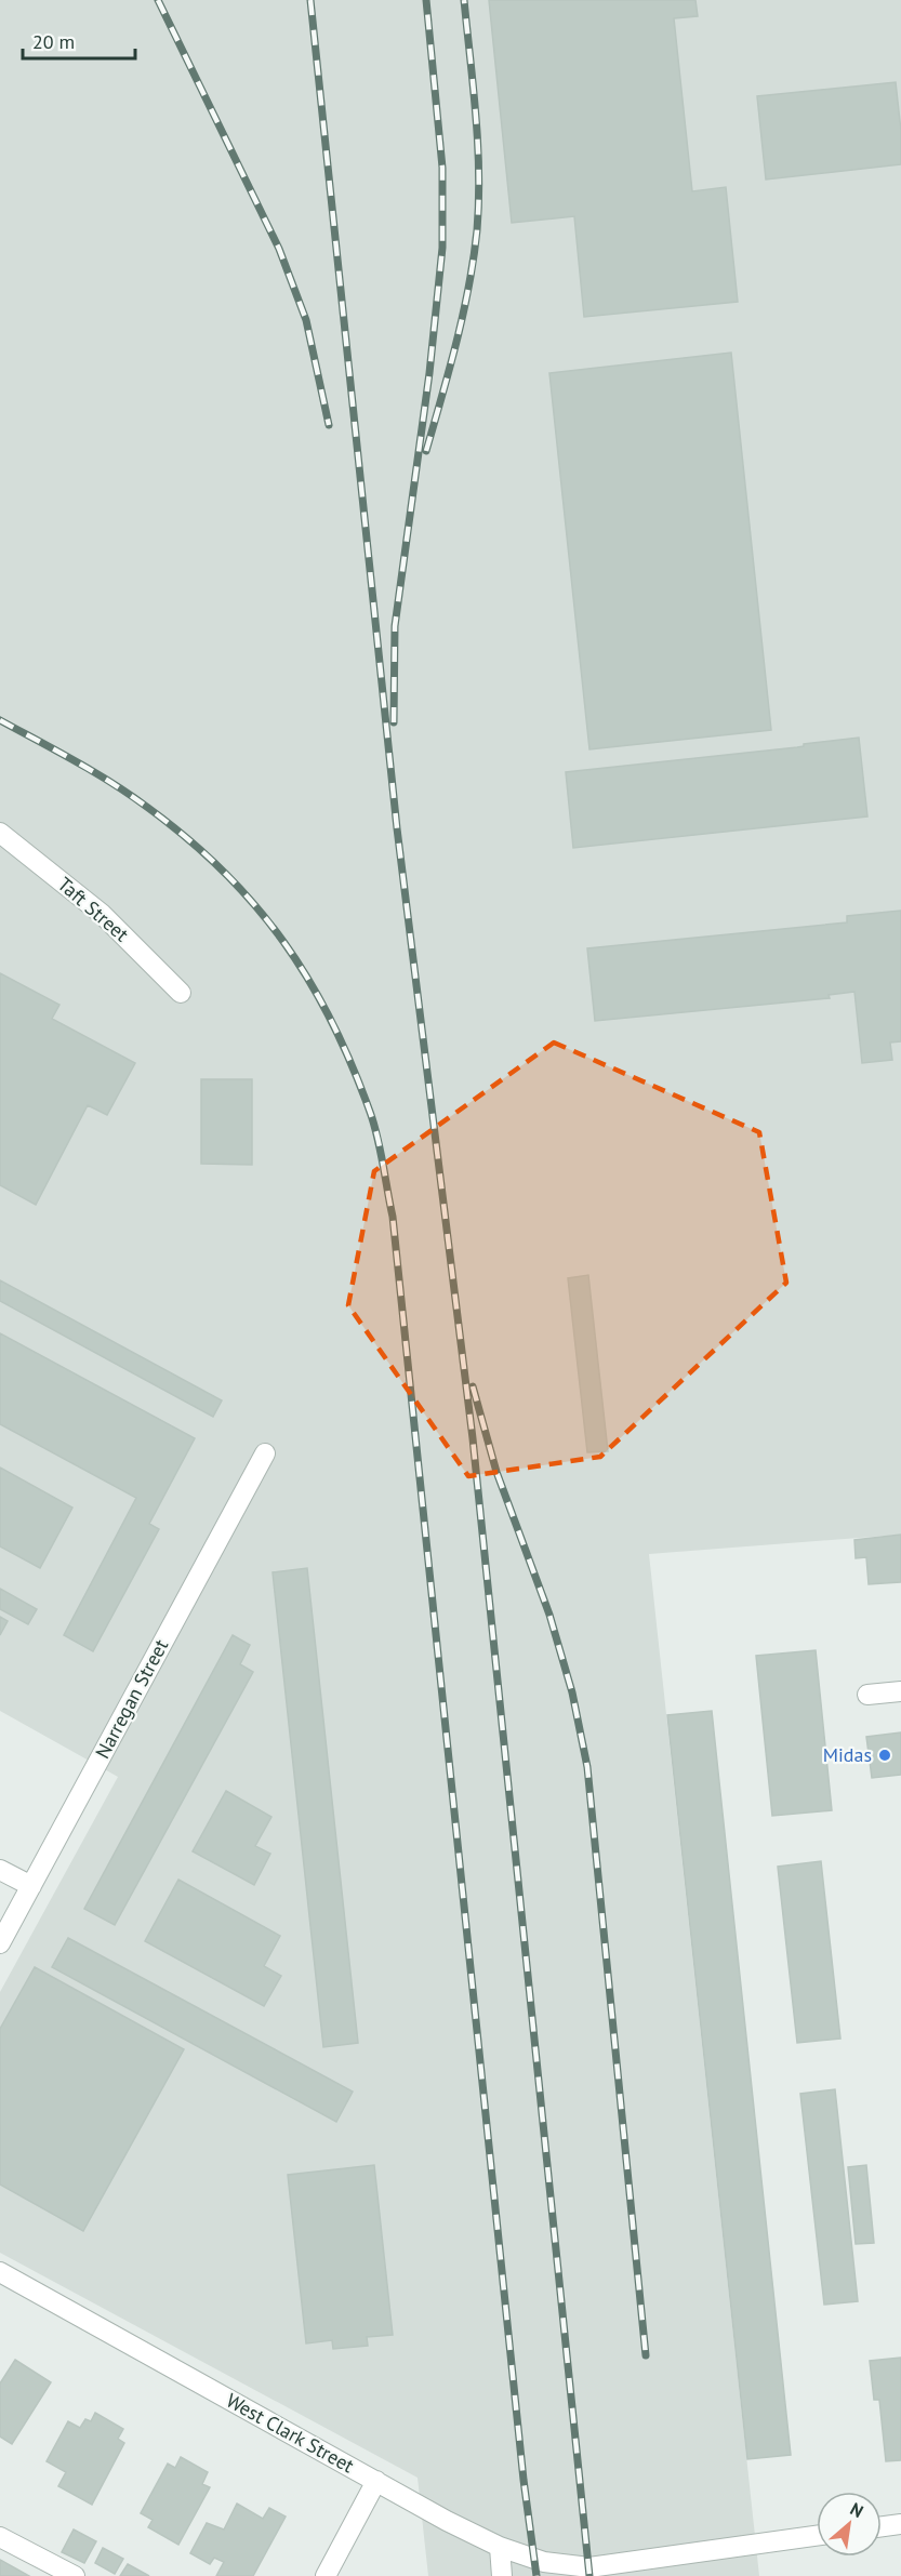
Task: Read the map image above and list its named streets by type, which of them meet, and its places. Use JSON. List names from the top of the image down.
{
  "streets": {
    "street": ["Taft Street", "Narregan Street", "West Clark Street"]
  },
  "places": ["Midas"],
  "scale_bar": "20 m",
  "north": "top right"
}
